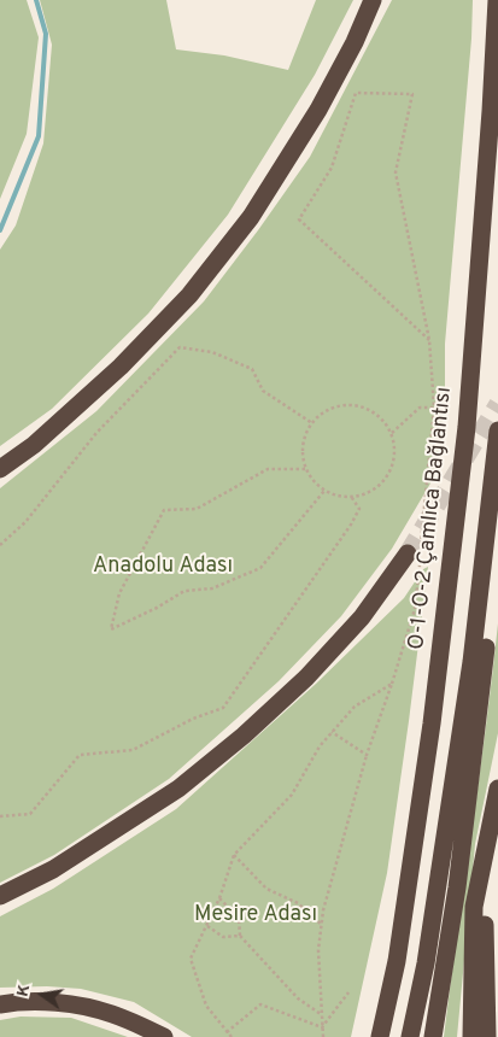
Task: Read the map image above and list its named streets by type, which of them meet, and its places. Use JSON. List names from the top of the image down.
{
  "streets": {
    "highway": ["O-1-O-2 Çamlıca Bağlantısı"]
  },
  "parks": ["Anadolu Adası", "Mesire Adası"],
  "north": "left"
}
